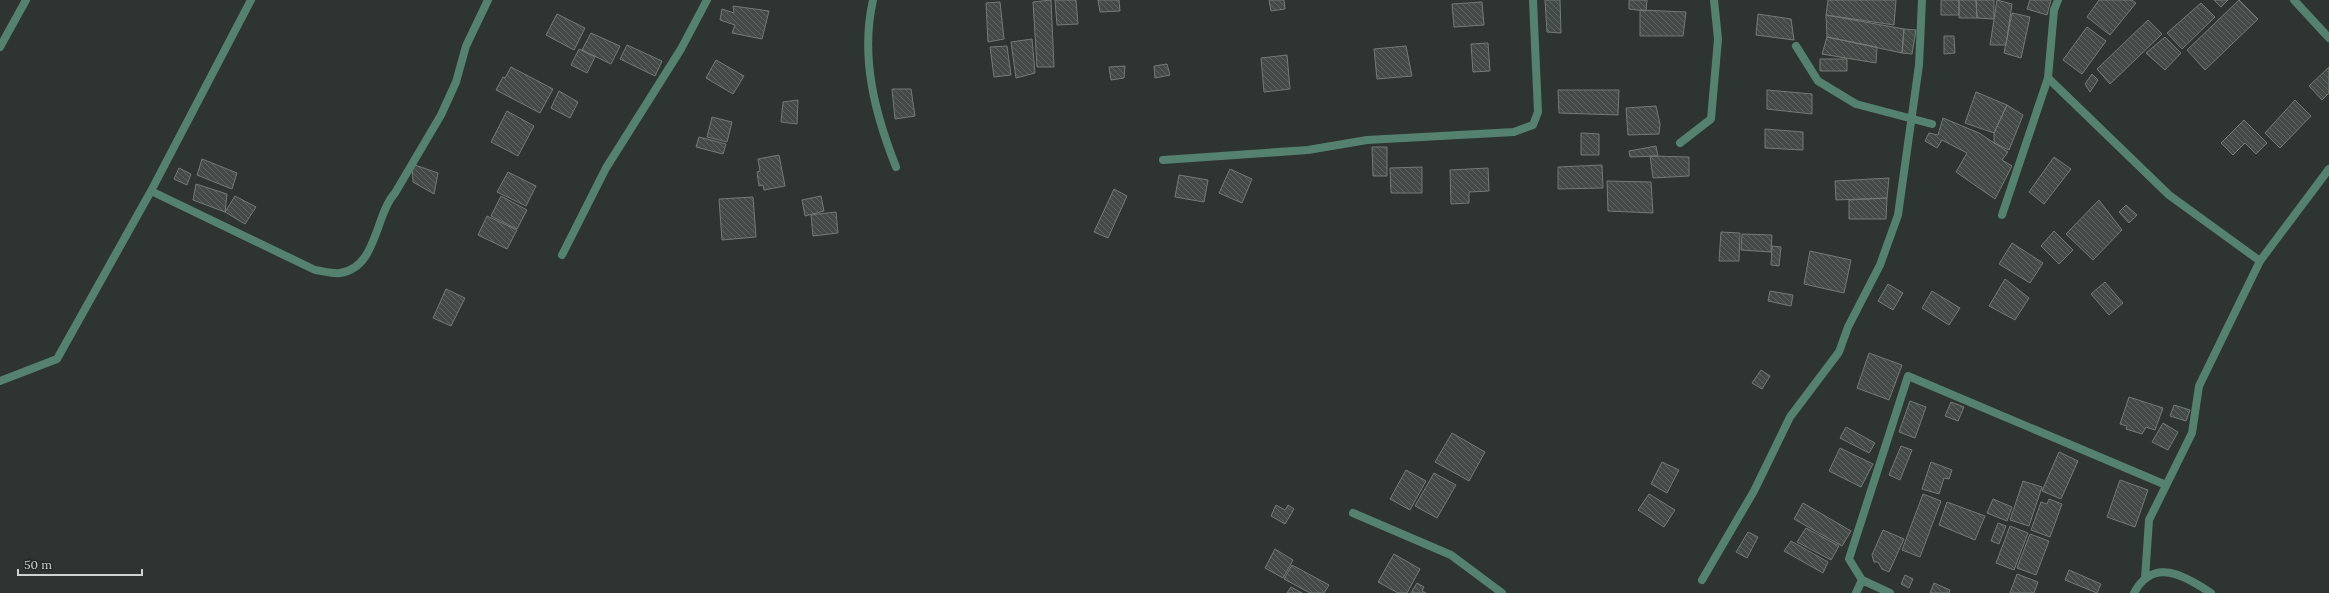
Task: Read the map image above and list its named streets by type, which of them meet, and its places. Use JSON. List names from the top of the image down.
{
  "scale_bar": "50 m"
}
